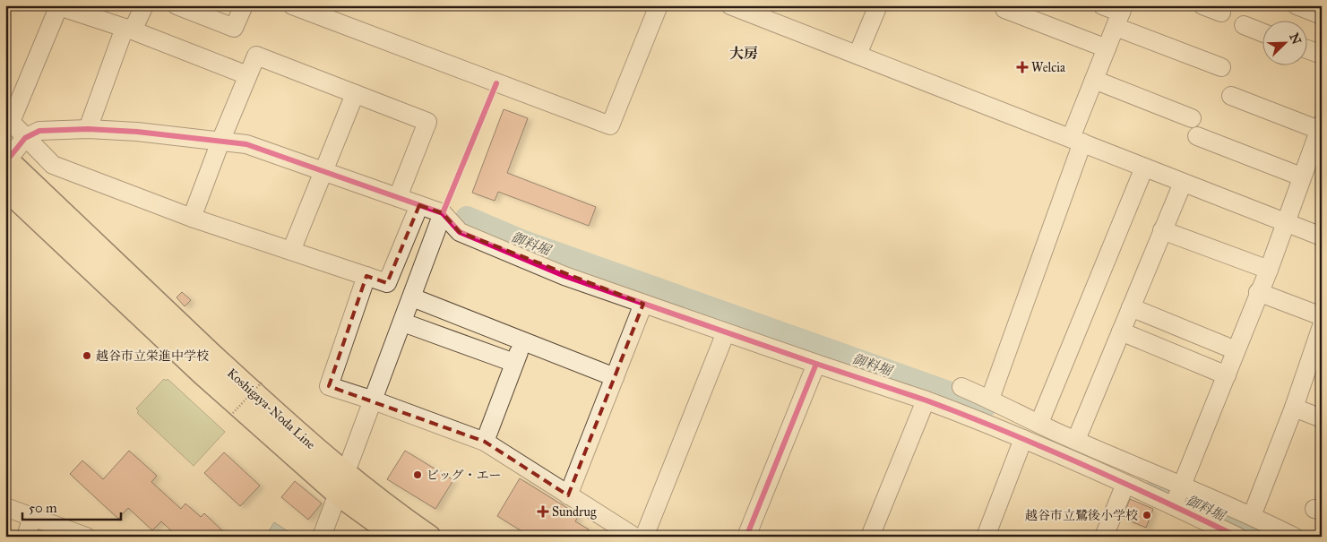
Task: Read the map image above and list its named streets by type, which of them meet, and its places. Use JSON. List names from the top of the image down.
{
  "streets": {
    "main road": ["Koshigaya-Noda Line"]
  },
  "districts": ["大房"],
  "water": ["御料堀"],
  "places": {
    "health": ["Welcia", "Sundrug"],
    "other": ["越谷市立栄進中学校", "ビッグ・エー", "越谷市立鷺後小学校"]
  },
  "scale_bar": "50 m",
  "north": "top right"
}
